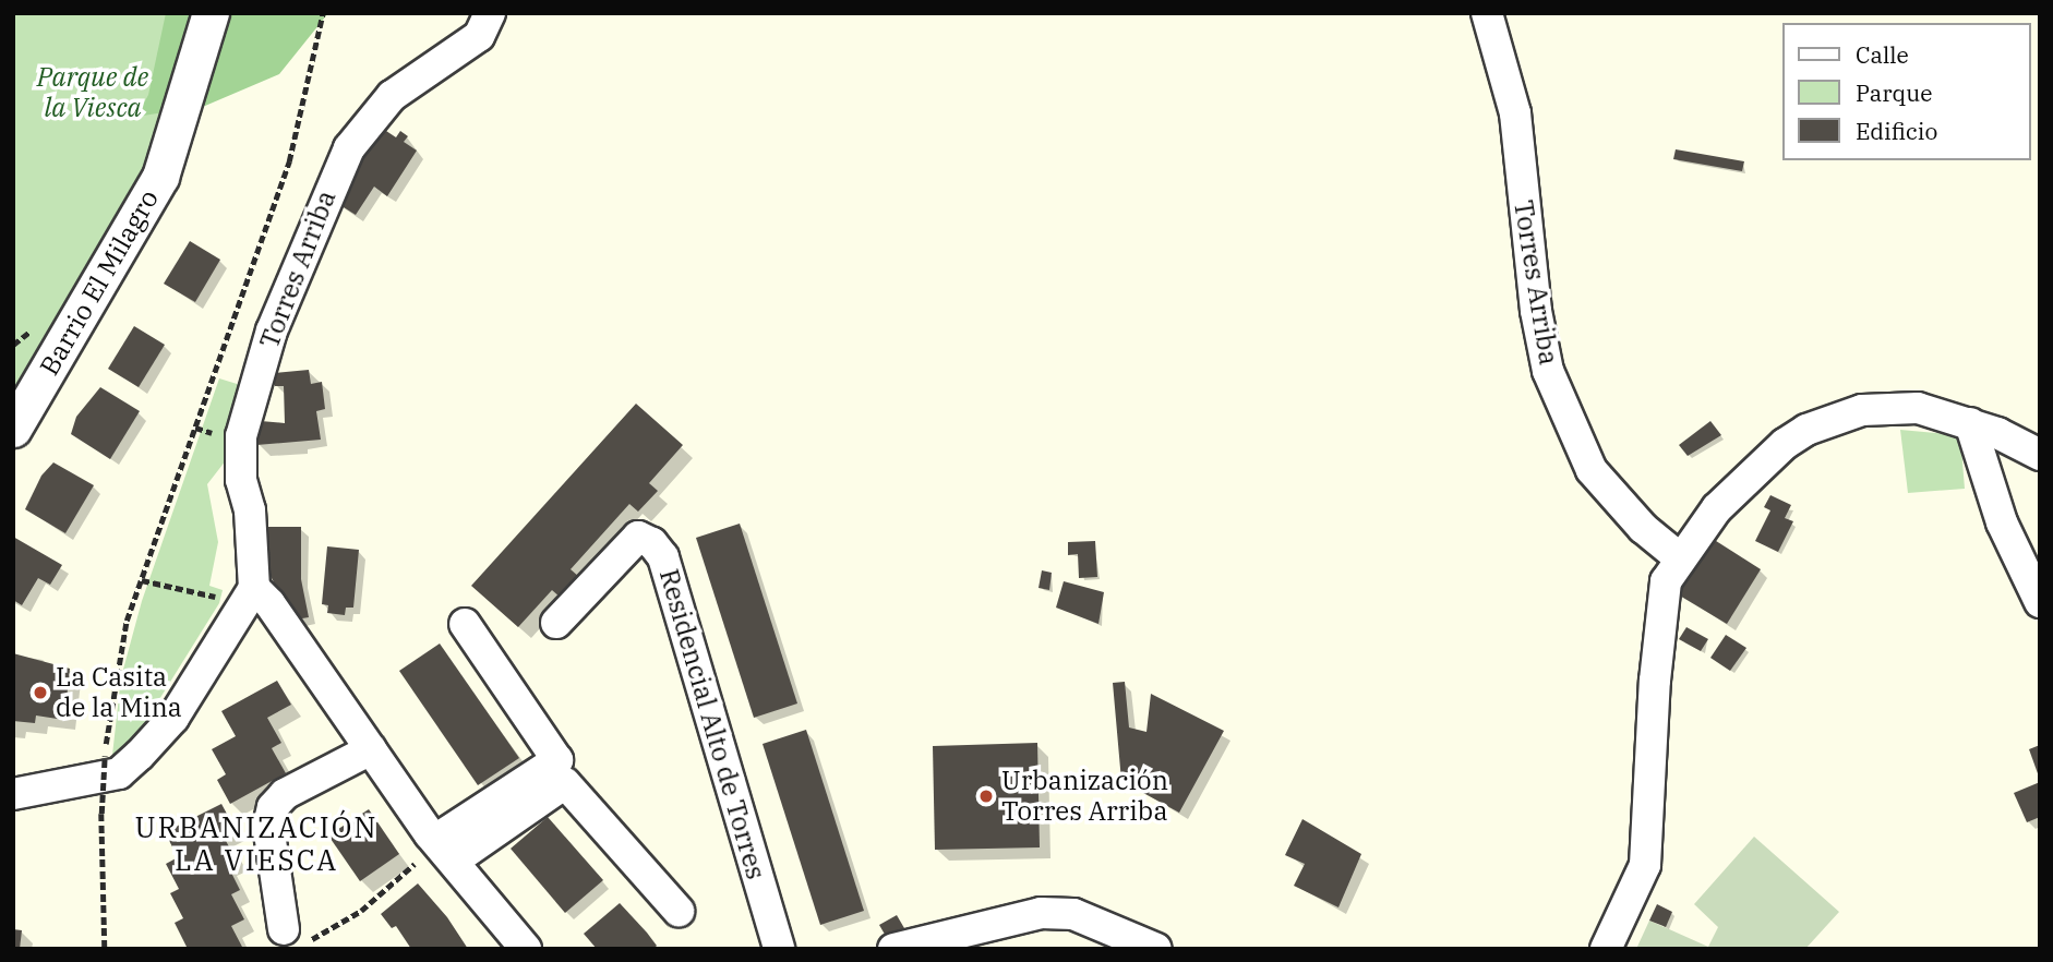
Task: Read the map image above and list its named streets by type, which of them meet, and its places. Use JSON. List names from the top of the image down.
{
  "streets": {
    "street": ["Torres Arriba", "Barrio El Milagro", "Residencial Alto de Torres"]
  },
  "districts": ["URBANIZACIÓN LA VIESCA"],
  "parks": ["Parque de la Viesca"],
  "places": ["La Casita de la Mina", "Urbanización Torres Arriba"],
  "legend": ["Calle", "Parque", "Edificio"]
}
